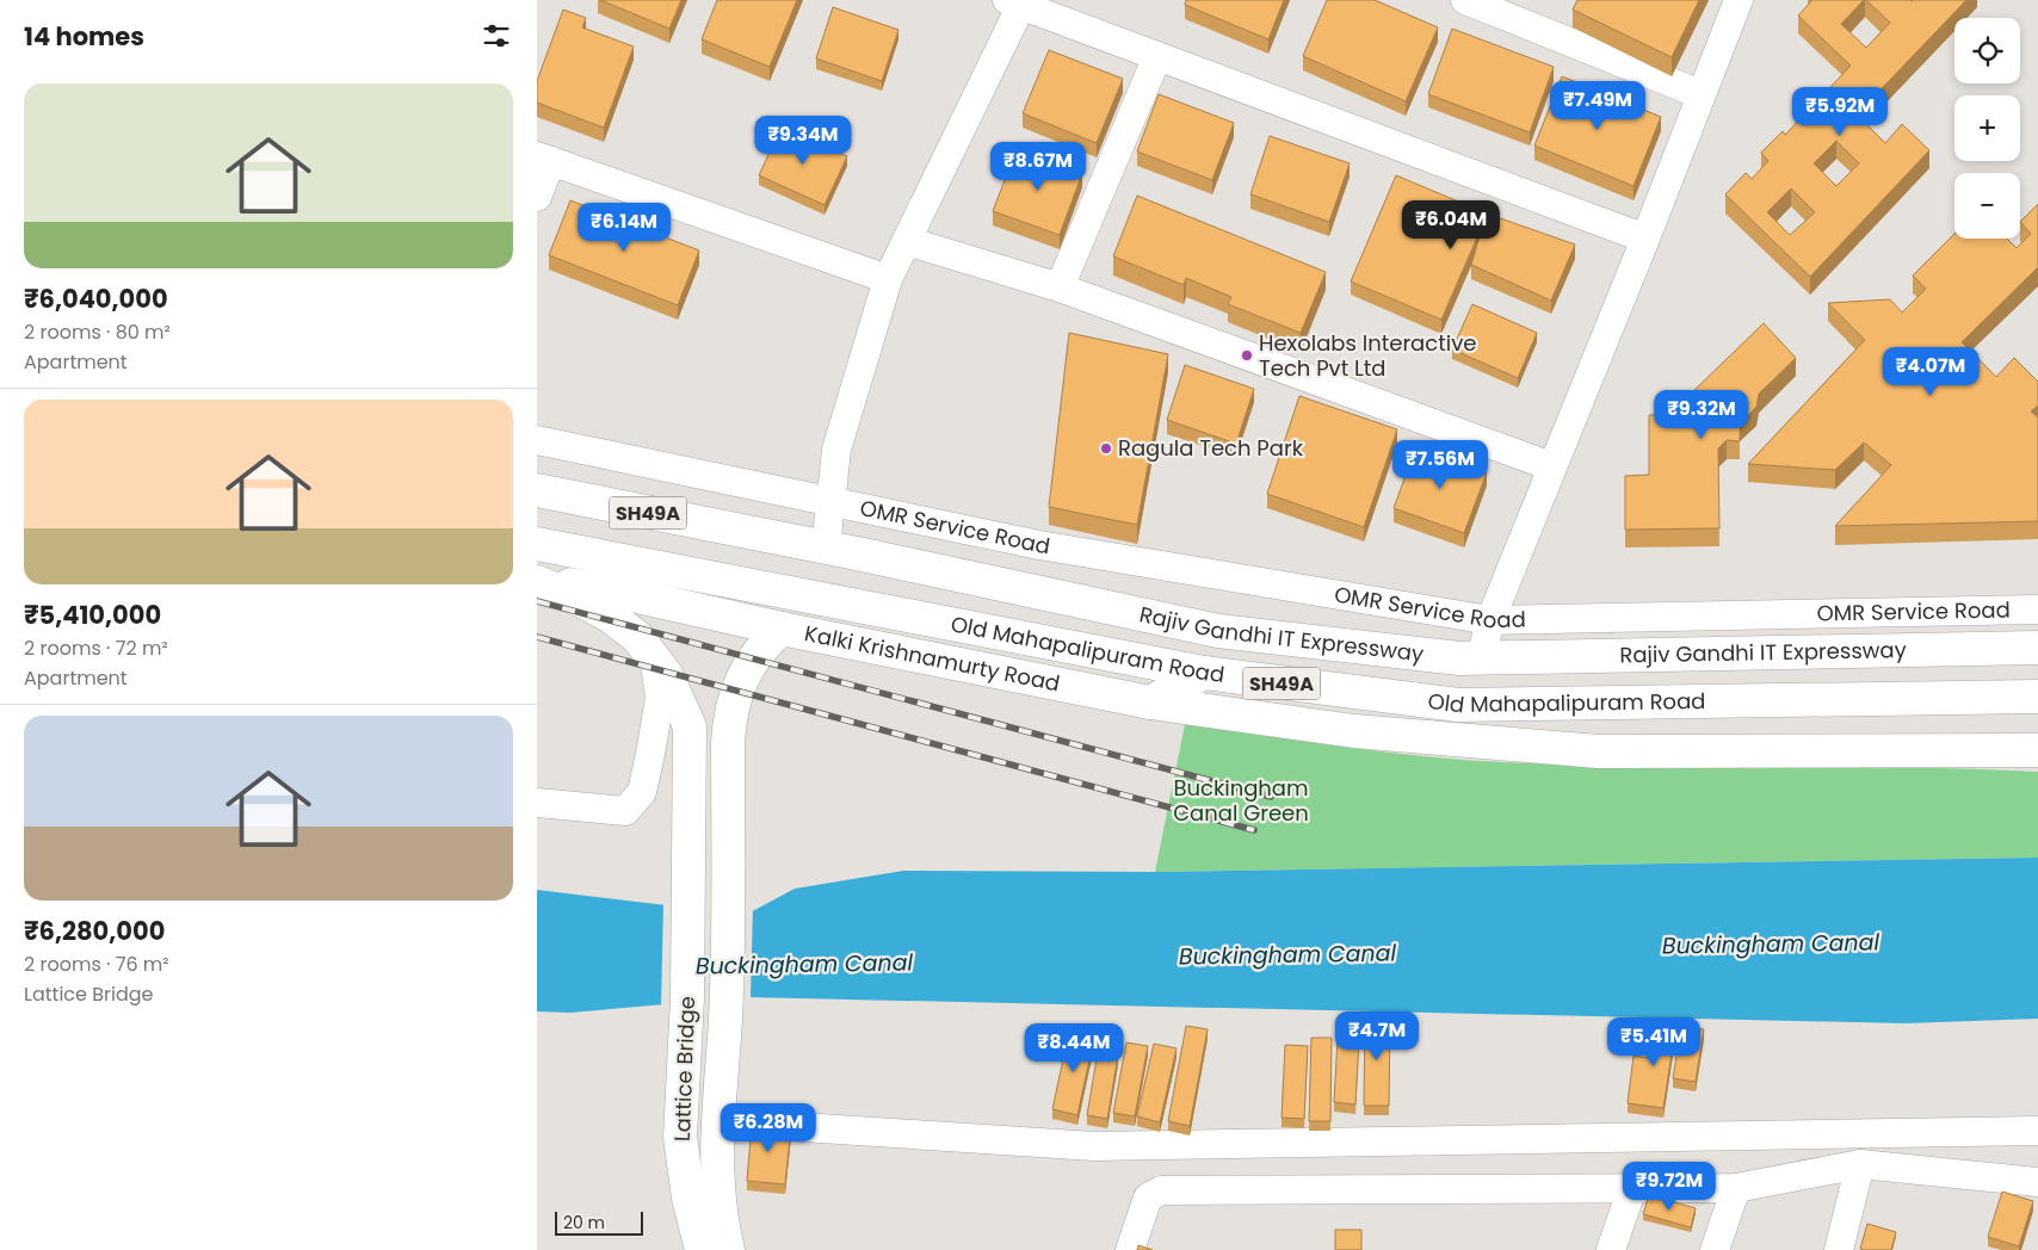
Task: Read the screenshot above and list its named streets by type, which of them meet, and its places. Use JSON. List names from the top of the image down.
{
  "streets": {
    "main road": [
      "SH49A",
      "Rajiv Gandhi IT Expressway",
      "Old Mahapalipuram Road",
      "Kalki Krishnamurty Road",
      "Lattice Bridge"
    ],
    "street": ["OMR Service Road"]
  },
  "crossings": [
    ["Kalki Krishnamurty Road", "Lattice Bridge"]
  ],
  "water": ["Buckingham Canal"],
  "parks": ["Buckingham Canal Green"],
  "places": ["Hexolabs Interactive Tech Pvt Ltd", "Ragula Tech Park"],
  "scale_bar": "20 m",
  "page": {
    "heading": "14 homes",
    "map_buttons": ["+", "−"],
    "list": [
      {
        "name": "₹6,040,000",
        "note": "2 rooms · 80 m² · Apartment"
      },
      {
        "name": "₹5,410,000",
        "note": "2 rooms · 72 m² · Apartment"
      },
      {
        "name": "₹6,280,000",
        "note": "2 rooms · 76 m² · Lattice Bridge"
      }
    ],
    "price": [
      "₹7.49M",
      "₹5.92M",
      "₹9.34M",
      "₹8.67M",
      "₹6.04M",
      "₹6.14M",
      "₹4.07M",
      "₹9.32M",
      "₹7.56M",
      "₹4.7M",
      "₹5.41M",
      "₹8.44M",
      "₹6.28M",
      "₹9.72M"
    ],
    "scale": "20 m"
  }
}
